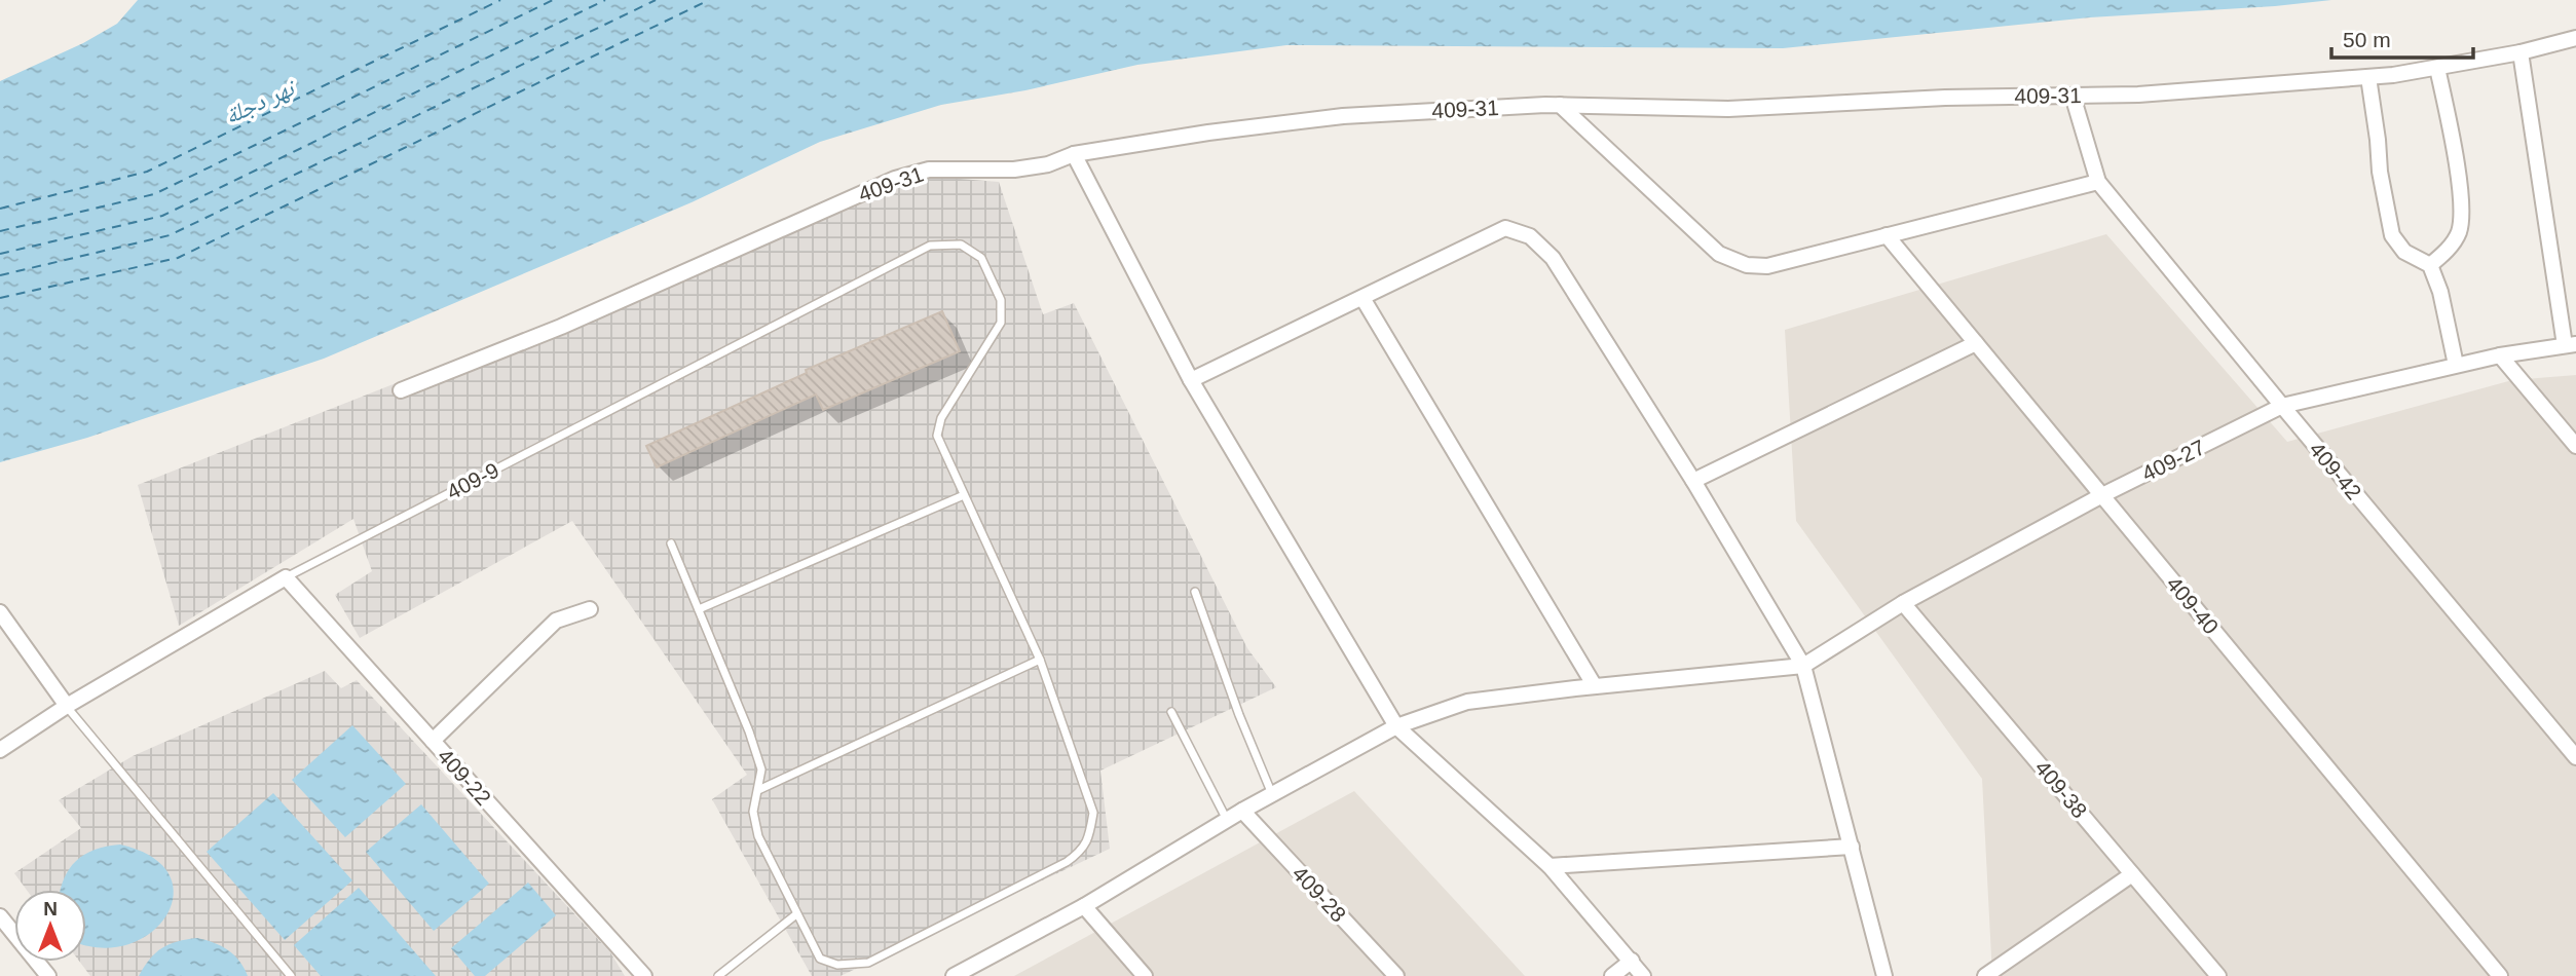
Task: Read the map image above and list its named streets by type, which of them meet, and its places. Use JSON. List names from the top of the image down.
{
  "streets": {
    "street": [
      "409-31",
      "409-27",
      "409-42",
      "409-9",
      "409-40",
      "409-22",
      "409-38",
      "409-28"
    ]
  },
  "crossings": [
    ["409-27", "409-42"],
    ["409-27", "409-40"],
    ["409-27", "409-38"],
    ["409-9", "409-22"]
  ],
  "water": ["نهر دجلة"],
  "scale_bar": "50 m",
  "north": "top"
}
